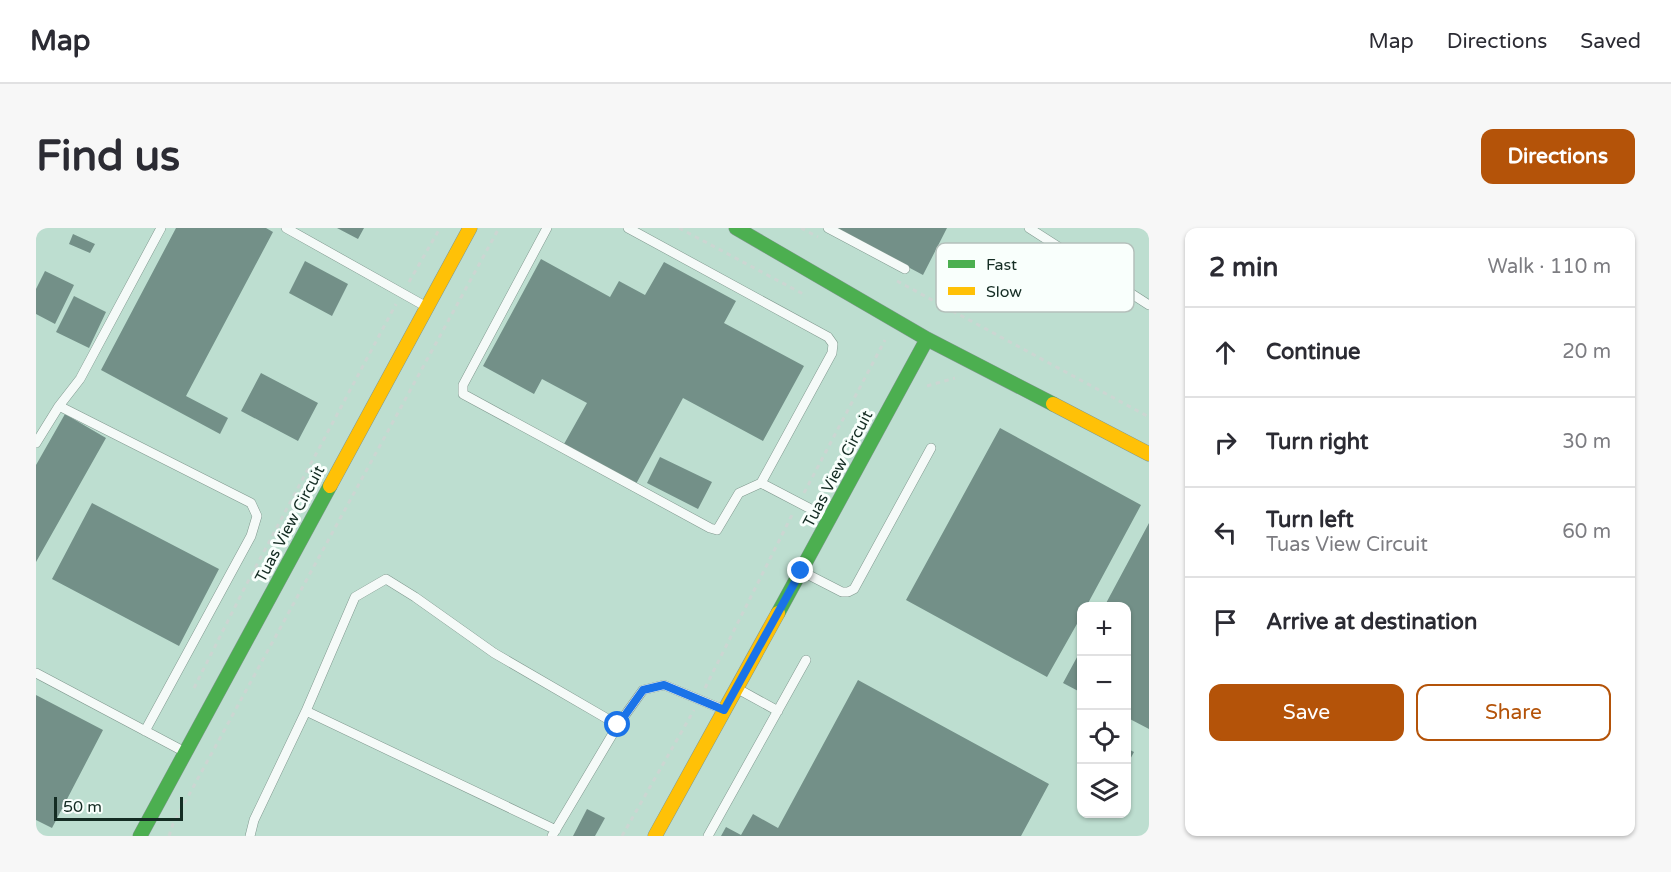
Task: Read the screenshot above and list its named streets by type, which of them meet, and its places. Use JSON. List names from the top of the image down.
{
  "streets": {
    "street": ["Tuas View Circuit"]
  },
  "legend": ["Fast", "Slow"],
  "scale_bar": "50 m",
  "page": {
    "header": "Map",
    "nav": ["Map", "Directions", "Saved"],
    "buttons": [
      "Directions",
      ["Save", "Share"]
    ],
    "title": "Find us",
    "heading": ["2 min", "Walk · 110 m"],
    "list": [
      ["Continue", "20 m"],
      ["Turn right", "30 m"],
      ["Turn left", "Tuas View Circuit", "60 m"],
      "Arrive at destination"
    ],
    "map_buttons": ["+", "−"],
    "scale": "50 m"
  }
}
